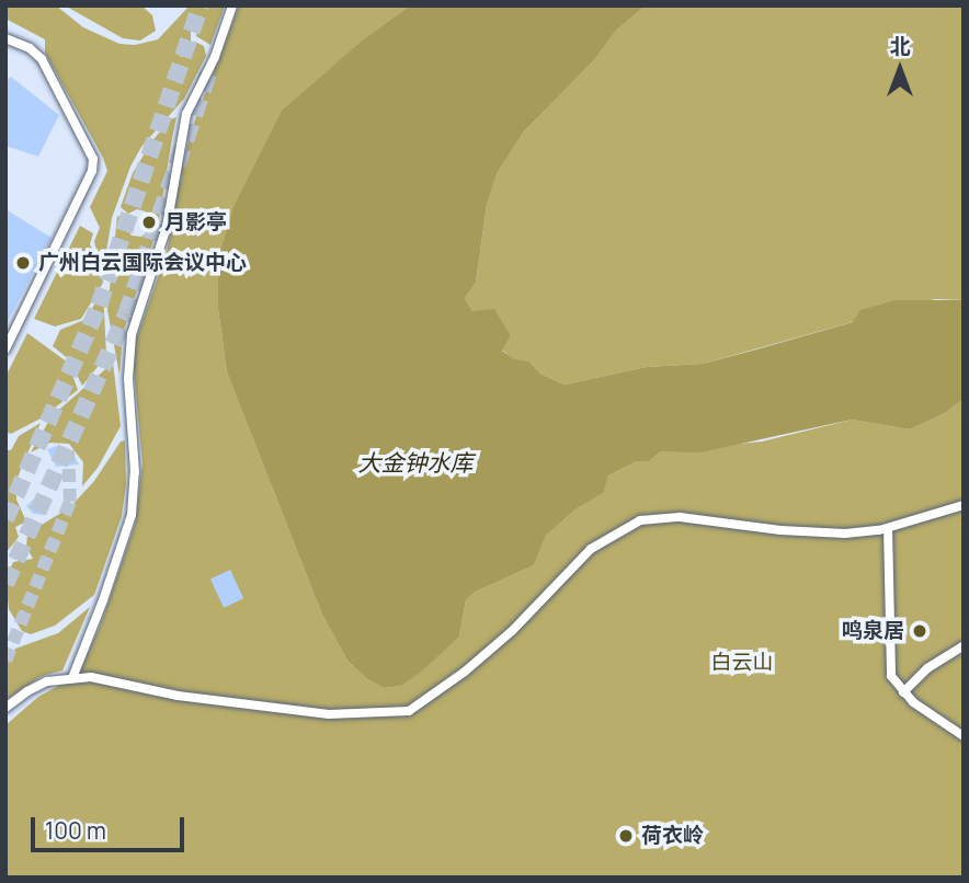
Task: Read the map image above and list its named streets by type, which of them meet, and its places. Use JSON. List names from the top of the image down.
{
  "water": ["大金钟水库"],
  "parks": ["白云山"],
  "places": [
    "月影亭",
    "广州白云国际会议中心",
    "鸣泉居",
    "荷衣岭"
  ],
  "scale_bar": "100 m",
  "north": "top"
}
